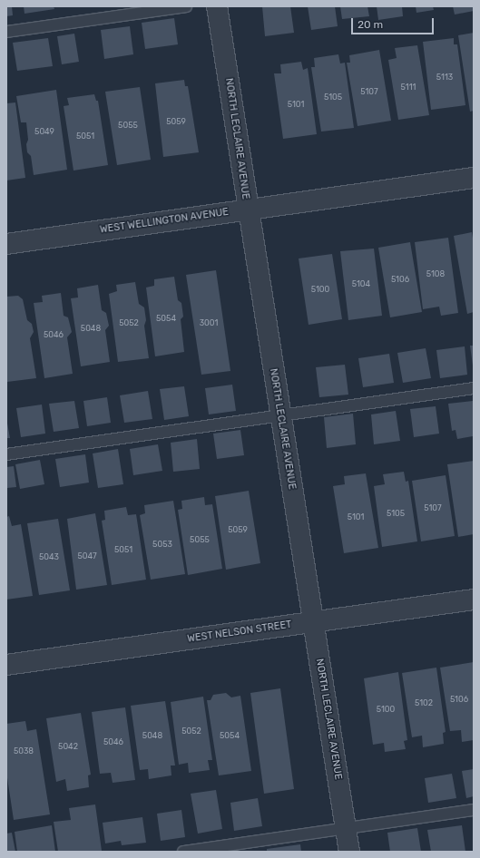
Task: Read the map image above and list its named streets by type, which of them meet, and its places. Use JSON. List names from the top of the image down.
{
  "streets": {
    "street": ["NORTH LECLAIRE AVENUE", "WEST WELLINGTON AVENUE", "WEST NELSON STREET"]
  },
  "crossings": [
    ["NORTH LECLAIRE AVENUE", "WEST WELLINGTON AVENUE"],
    ["NORTH LECLAIRE AVENUE", "WEST NELSON STREET"]
  ],
  "house_numbers": [
    "5113",
    "5111",
    "5107",
    "5105",
    "5101",
    "5059",
    "5055",
    "5049",
    "5051",
    "5108",
    "5106",
    "5104",
    "5100",
    "5054",
    "5052",
    "3001",
    "5048",
    "5046",
    "5107",
    "5105",
    "5101",
    "5059",
    "5055",
    "5053",
    "5051",
    "5047",
    "5043",
    "5106",
    "5102",
    "5100",
    "5052",
    "5048",
    "5054",
    "5046",
    "5042",
    "5038"
  ],
  "scale_bar": "20 m"
}
